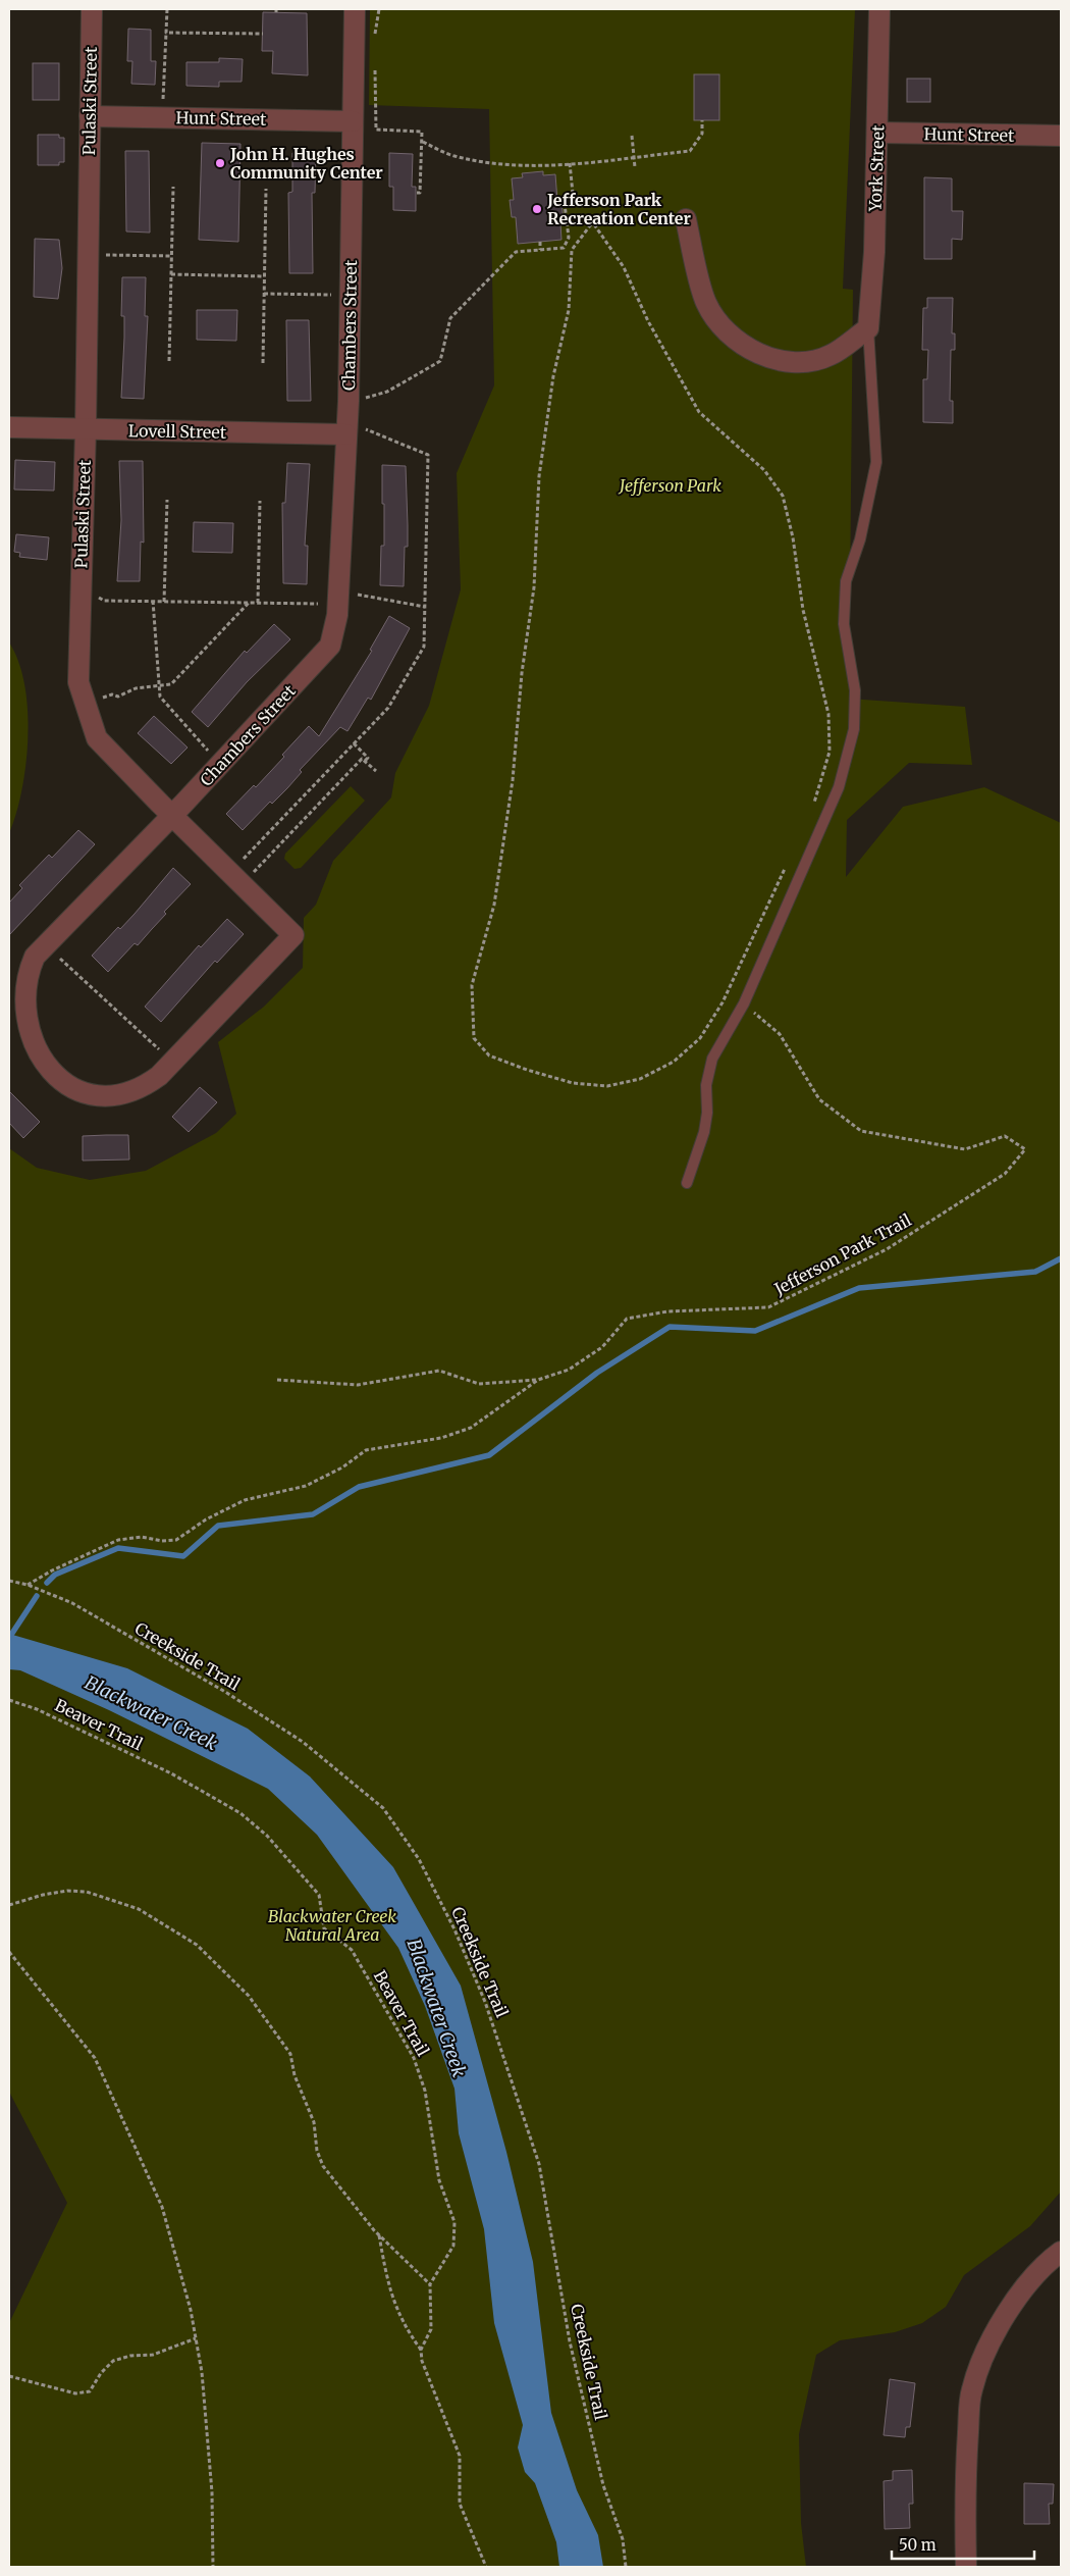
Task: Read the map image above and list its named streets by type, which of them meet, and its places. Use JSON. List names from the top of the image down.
{
  "streets": {
    "street": [
      "Pulaski Street",
      "Hunt Street",
      "York Street",
      "Chambers Street",
      "Lovell Street"
    ],
    "path": ["Jefferson Park Trail", "Creekside Trail", "Beaver Trail"]
  },
  "crossings": [
    ["Pulaski Street", "Hunt Street"],
    ["Pulaski Street", "Chambers Street"],
    ["Pulaski Street", "Lovell Street"],
    ["Hunt Street", "York Street"],
    ["Hunt Street", "Chambers Street"],
    ["Chambers Street", "Lovell Street"],
    ["Jefferson Park Trail", "Creekside Trail"]
  ],
  "water": ["Blackwater Creek"],
  "parks": ["Jefferson Park", "Blackwater Creek Natural Area"],
  "places": ["John H. Hughes Community Center", "Jefferson Park Recreation Center"],
  "scale_bar": "50 m"
}
